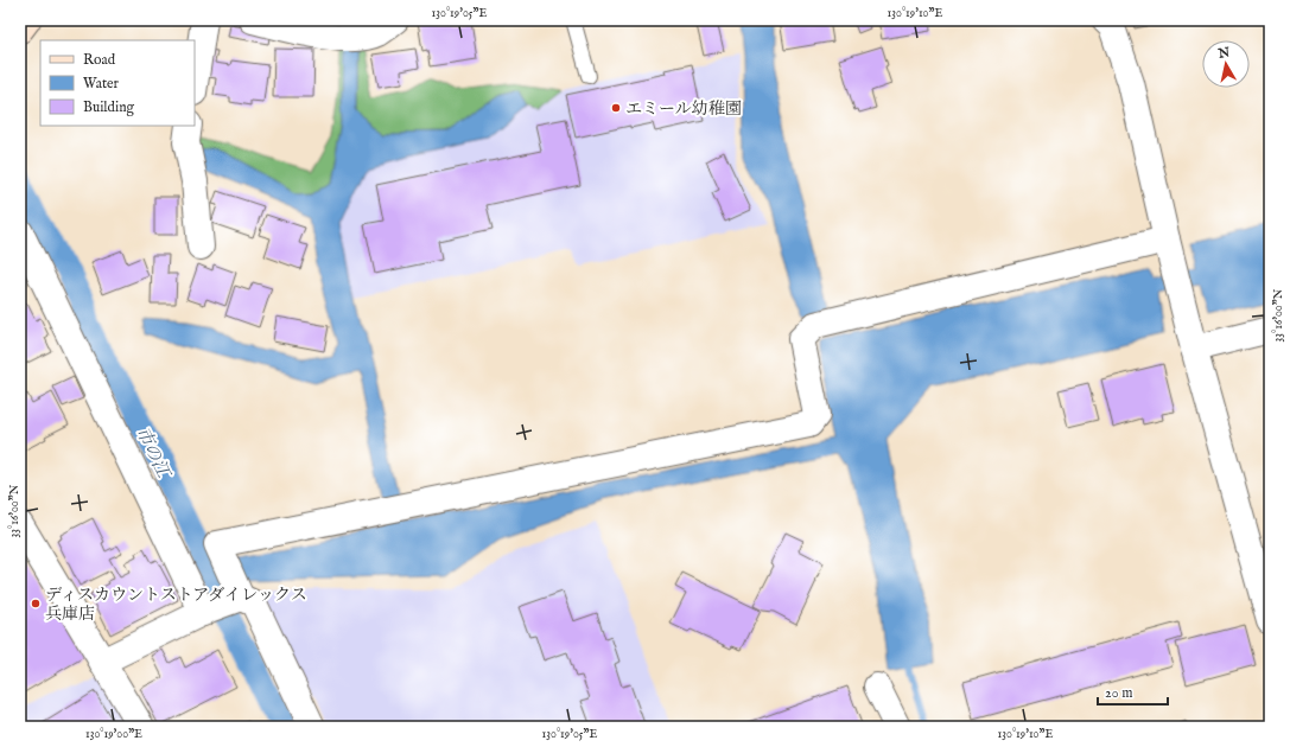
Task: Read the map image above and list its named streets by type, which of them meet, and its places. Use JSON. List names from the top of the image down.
{
  "water": ["市の江"],
  "places": ["エミール幼稚園", "ディスカウントストアダイレックス 兵庫店"],
  "legend": ["Road", "Water", "Building"],
  "scale_bar": "20 m",
  "north": "top",
  "coordinates": [
    "130°19'05\"E",
    "130°19'10\"E",
    "33°16'00\"N",
    "130°19'00\"E"
  ]
}
